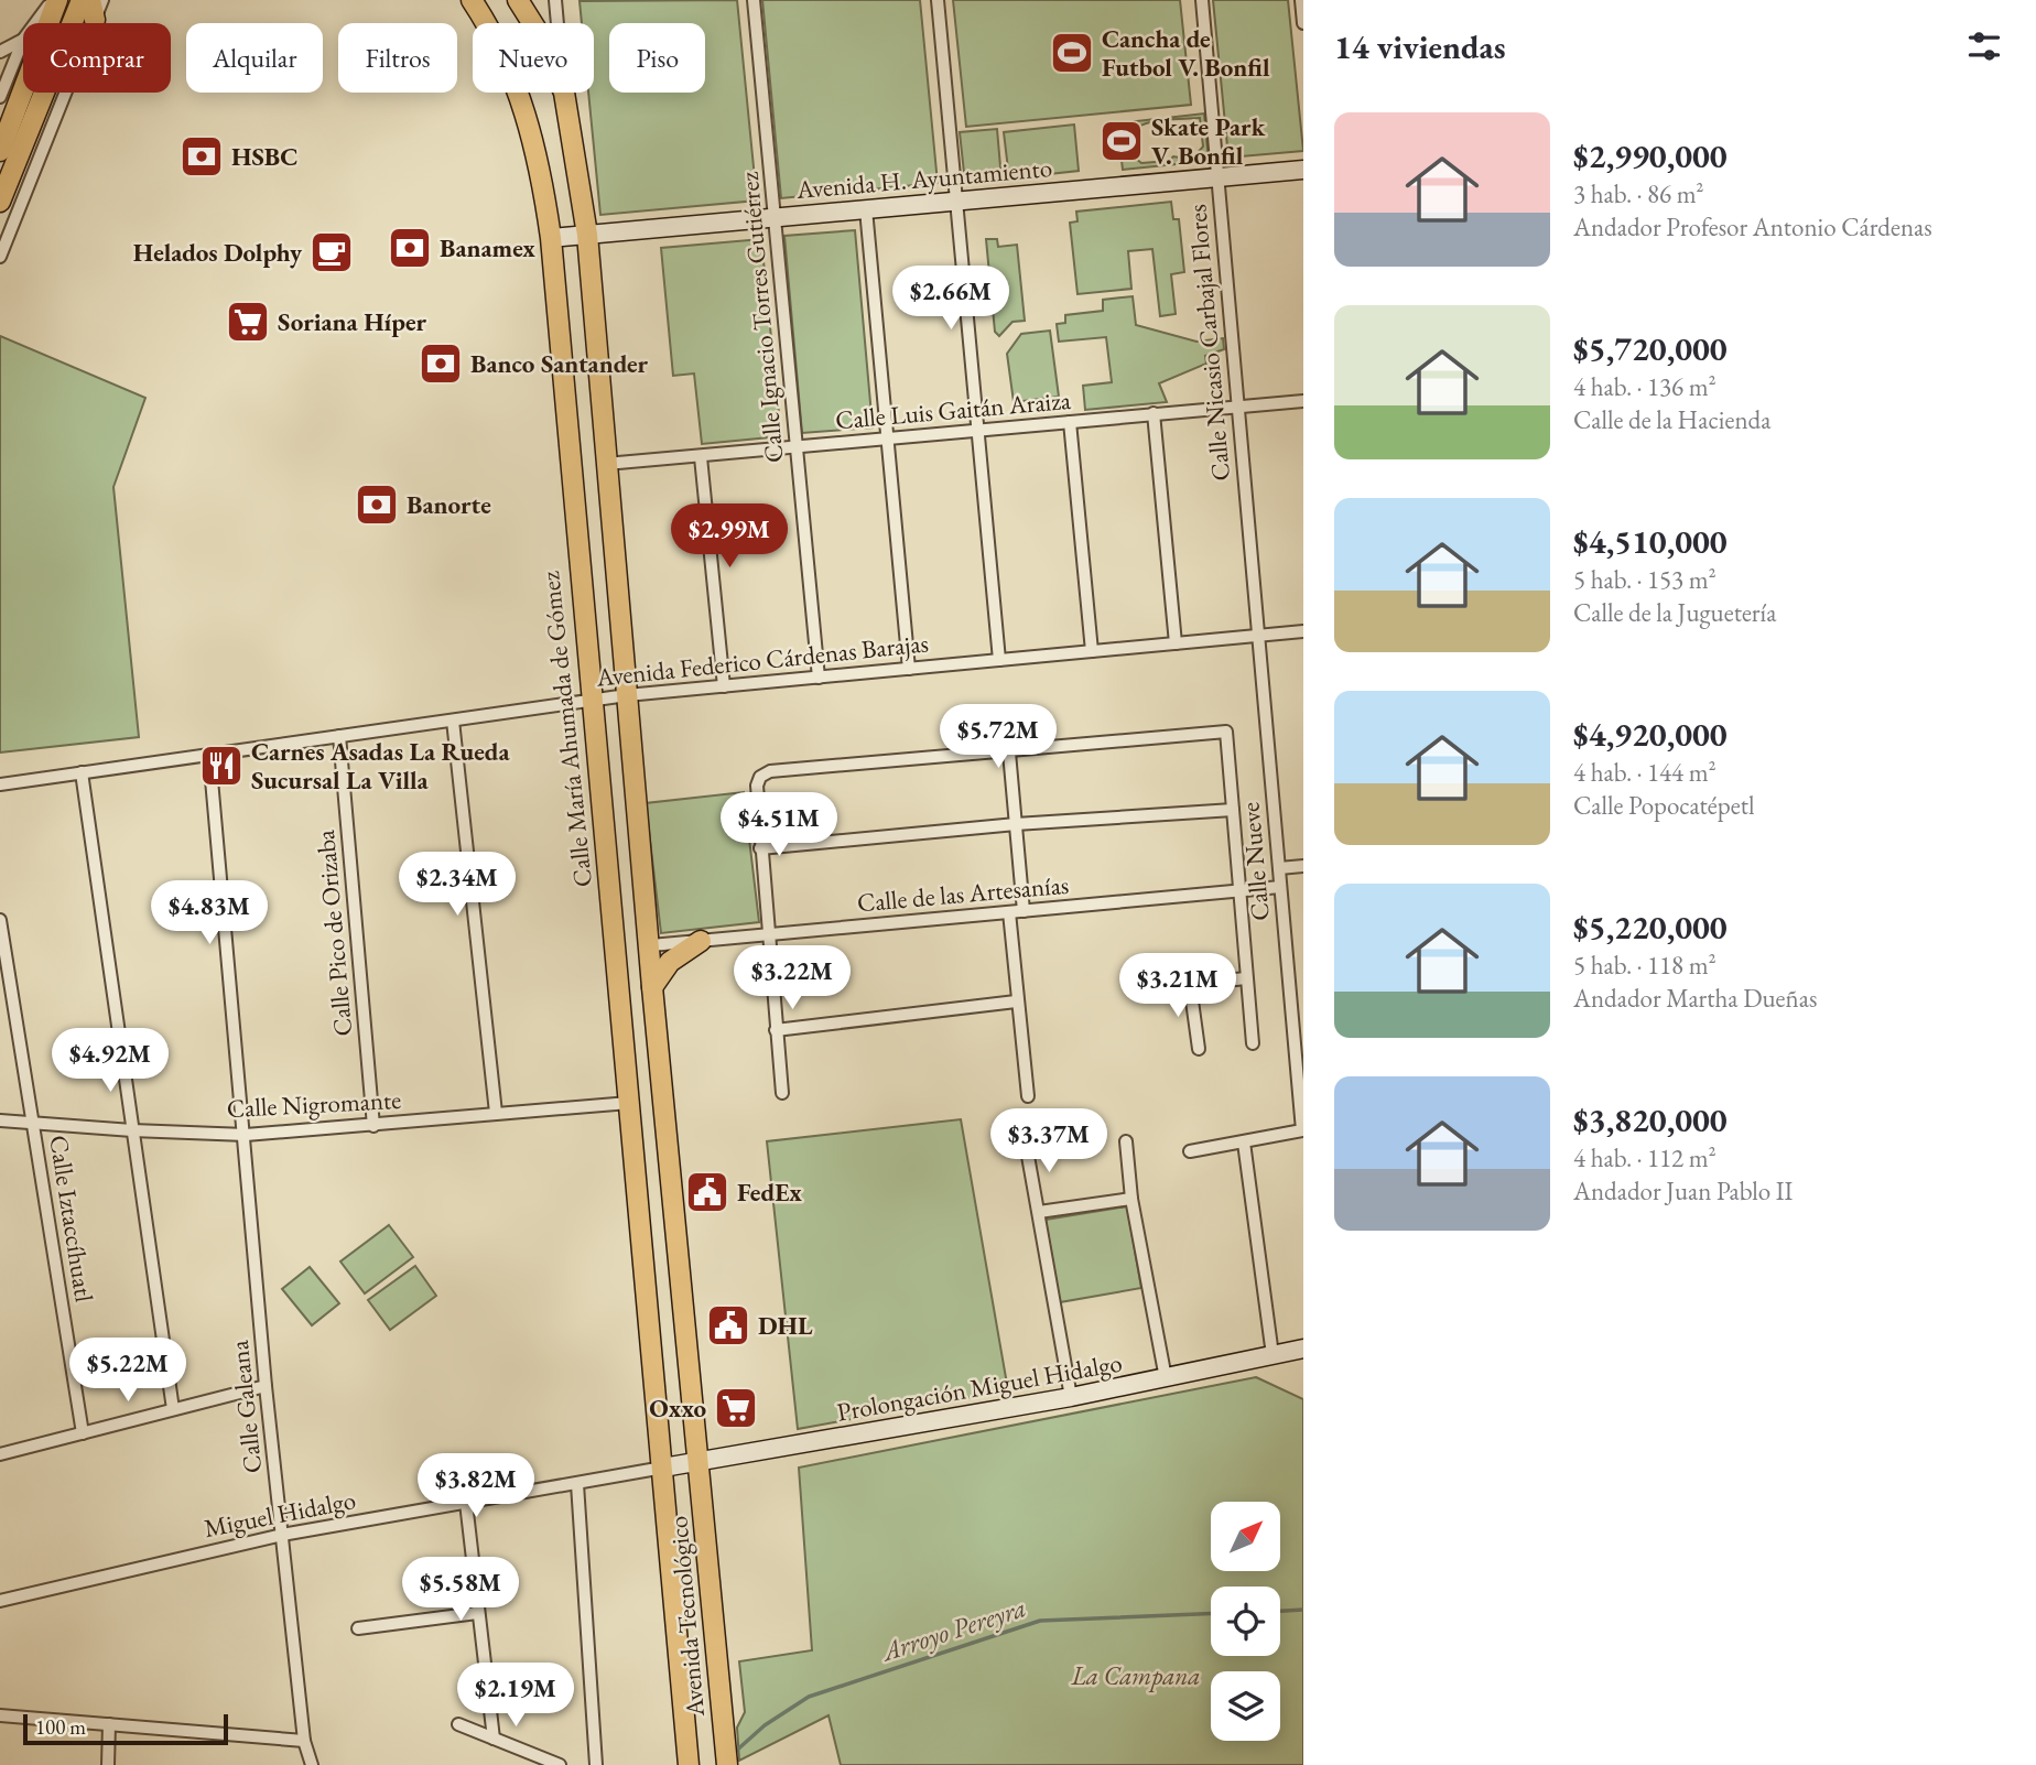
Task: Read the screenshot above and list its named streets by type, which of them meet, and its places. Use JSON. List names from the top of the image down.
{
  "streets": {
    "main road": ["Calle María Ahumada de Gómez", "Avenida Tecnológico"],
    "street": [
      "Avenida H. Ayuntamiento",
      "Calle Ignacio Torres Gutiérrez",
      "Calle Nicasio Carbajal Flores",
      "Calle Luis Gaitán Araiza",
      "Avenida Federico Cárdenas Barajas",
      "Calle Nueve",
      "Calle de las Artesanías",
      "Calle Pico de Orizaba",
      "Calle Nigromante",
      "Calle Iztaccíhuatl",
      "Prolongación Miguel Hidalgo",
      "Calle Galeana",
      "Miguel Hidalgo"
    ]
  },
  "crossings": [
    ["Avenida H. Ayuntamiento", "Calle Ignacio Torres Gutiérrez"],
    ["Avenida H. Ayuntamiento", "Calle Nicasio Carbajal Flores"],
    ["Avenida H. Ayuntamiento", "Calle María Ahumada de Gómez"],
    ["Calle Ignacio Torres Gutiérrez", "Calle Luis Gaitán Araiza"],
    ["Calle Ignacio Torres Gutiérrez", "Avenida Federico Cárdenas Barajas"],
    ["Calle Nicasio Carbajal Flores", "Calle Luis Gaitán Araiza"],
    ["Calle Nicasio Carbajal Flores", "Avenida Federico Cárdenas Barajas"],
    ["Calle Nicasio Carbajal Flores", "Calle Nueve"],
    ["Avenida Federico Cárdenas Barajas", "Calle María Ahumada de Gómez"],
    ["Avenida Federico Cárdenas Barajas", "Calle Nueve"],
    ["Avenida Federico Cárdenas Barajas", "Calle Pico de Orizaba"],
    ["Avenida Federico Cárdenas Barajas", "Calle Galeana"],
    ["Calle María Ahumada de Gómez", "Calle Nigromante"],
    ["Calle María Ahumada de Gómez", "Prolongación Miguel Hidalgo"],
    ["Calle María Ahumada de Gómez", "Miguel Hidalgo"],
    ["Calle María Ahumada de Gómez", "Avenida Tecnológico"],
    ["Calle Nueve", "Calle de las Artesanías"],
    ["Calle Pico de Orizaba", "Calle Nigromante"],
    ["Calle Nigromante", "Calle Iztaccíhuatl"],
    ["Calle Nigromante", "Calle Galeana"],
    ["Prolongación Miguel Hidalgo", "Miguel Hidalgo"],
    ["Prolongación Miguel Hidalgo", "Avenida Tecnológico"],
    ["Calle Galeana", "Miguel Hidalgo"],
    ["Miguel Hidalgo", "Avenida Tecnológico"]
  ],
  "water": ["Arroyo Pereyra"],
  "parks": ["La Campana"],
  "places": {
    "sports": ["Cancha de Futbol V. Bonfil", "Skate Park V. Bonfil"],
    "bank": [
      "HSBC",
      "Banamex",
      "Banco Santander",
      "Banorte"
    ],
    "cafe": ["Helados Dolphy"],
    "supermarket": ["Soriana Híper", "Oxxo"],
    "restaurant": ["Carnes Asadas La Rueda Sucursal La Villa"],
    "public building": ["FedEx", "DHL"]
  },
  "scale_bar": "100 m",
  "north": "top right",
  "page": {
    "heading": "14 viviendas",
    "chip": [
      "Comprar",
      "Alquilar",
      "Filtros",
      "Nuevo",
      "Piso"
    ],
    "list": [
      {
        "name": "$2,990,000",
        "note": "3 hab. · 86 m² · Andador Profesor Antonio Cárdenas"
      },
      {
        "name": "$5,720,000",
        "note": "4 hab. · 136 m² · Calle de la Hacienda"
      },
      {
        "name": "$4,510,000",
        "note": "5 hab. · 153 m² · Calle de la Juguetería"
      },
      {
        "name": "$4,920,000",
        "note": "4 hab. · 144 m² · Calle Popocatépetl"
      },
      {
        "name": "$5,220,000",
        "note": "5 hab. · 118 m² · Andador Martha Dueñas"
      },
      {
        "name": "$3,820,000",
        "note": "4 hab. · 112 m² · Andador Juan Pablo II"
      }
    ],
    "price": [
      "$2.66M",
      "$2.99M",
      "$5.72M",
      "$4.51M",
      "$2.34M",
      "$4.83M",
      "$3.22M",
      "$3.21M",
      "$4.92M",
      "$3.37M",
      "$5.22M",
      "$3.82M",
      "$5.58M",
      "$2.19M"
    ],
    "scale": "100 m"
  }
}
